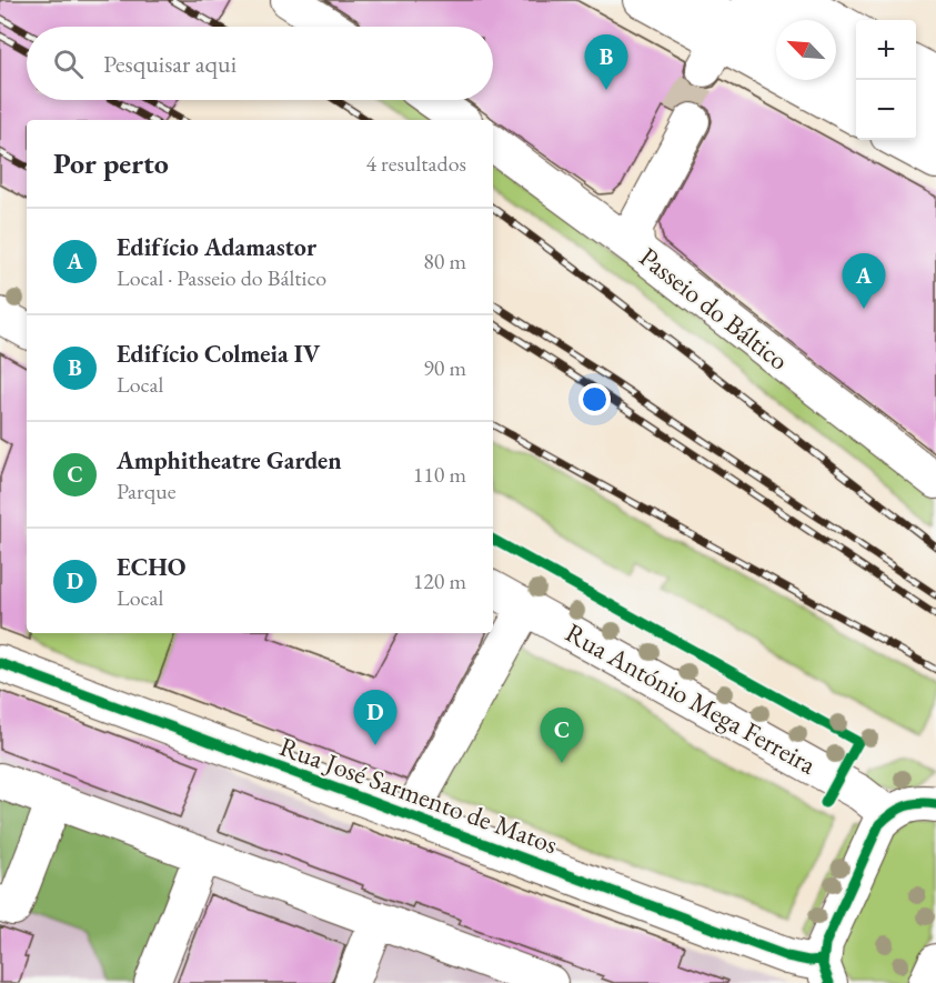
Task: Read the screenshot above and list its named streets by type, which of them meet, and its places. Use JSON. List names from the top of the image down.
{
  "streets": {
    "street": ["Passeio do Báltico", "Rua António Mega Ferreira", "Rua José Sarmento de Matos"]
  },
  "north": "top left",
  "page": {
    "map_buttons": ["+", "−"],
    "search": "Pesquisar aqui",
    "pins": [
      "B",
      "A",
      "D",
      "C"
    ],
    "heading": ["Por perto", "4 resultados"],
    "list": [
      {
        "mark": "A",
        "name": "Edifício Adamastor",
        "note": "Local · Passeio do Báltico",
        "value": "80 m"
      },
      {
        "mark": "B",
        "name": "Edifício Colmeia IV",
        "note": "Local",
        "value": "90 m"
      },
      {
        "mark": "C",
        "name": "Amphitheatre Garden",
        "note": "Parque",
        "value": "110 m"
      },
      {
        "mark": "D",
        "name": "ECHO",
        "note": "Local",
        "value": "120 m"
      }
    ]
  }
}
